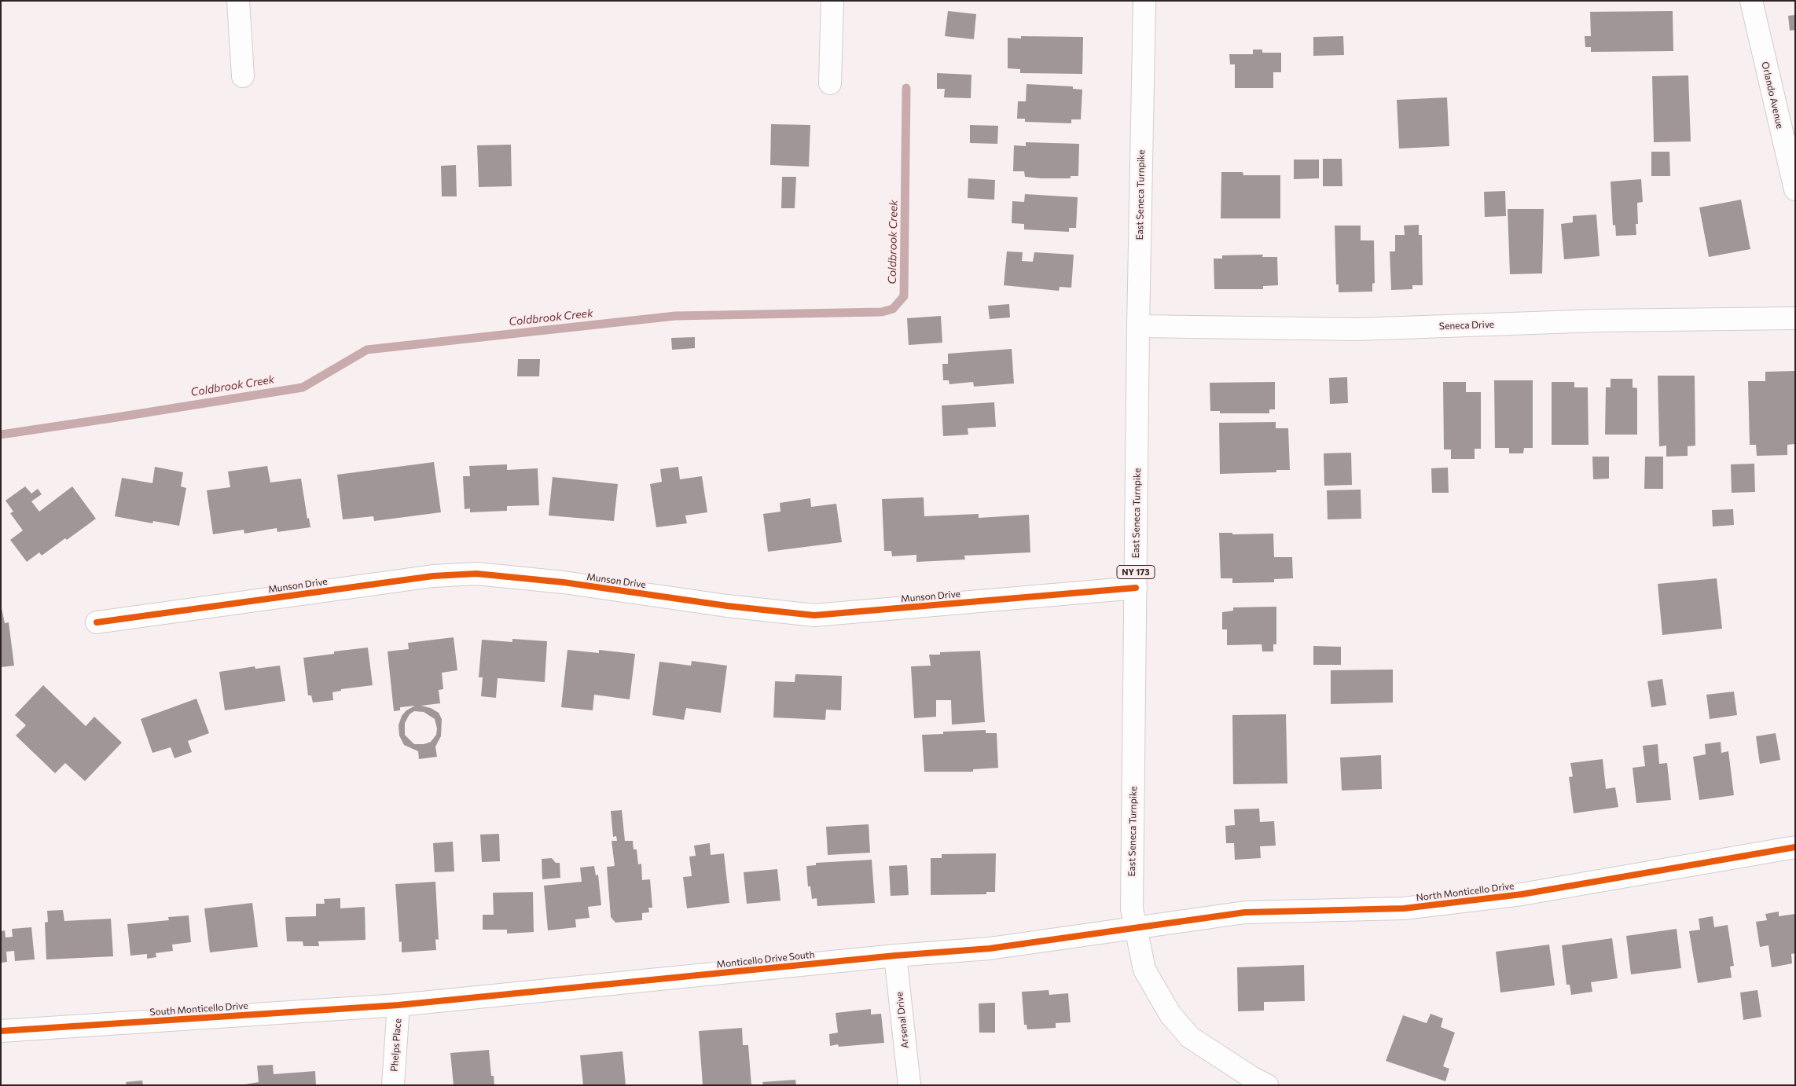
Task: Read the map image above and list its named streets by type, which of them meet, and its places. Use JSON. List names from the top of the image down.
{
  "streets": {
    "street": [
      "Orlando Avenue",
      "East Seneca Turnpike",
      "Seneca Drive",
      "NY 173",
      "Munson Drive",
      "North Monticello Drive",
      "Monticello Drive South",
      "South Monticello Drive",
      "Arsenal Drive",
      "Phelps Place"
    ]
  },
  "crossings": [
    ["East Seneca Turnpike", "Seneca Drive"],
    ["East Seneca Turnpike", "Munson Drive"],
    ["East Seneca Turnpike", "North Monticello Drive"],
    ["East Seneca Turnpike", "Monticello Drive South"],
    ["North Monticello Drive", "Monticello Drive South"],
    ["Monticello Drive South", "South Monticello Drive"],
    ["Monticello Drive South", "Arsenal Drive"],
    ["Monticello Drive South", "Phelps Place"],
    ["South Monticello Drive", "Phelps Place"]
  ],
  "water": ["Coldbrook Creek"]
}
